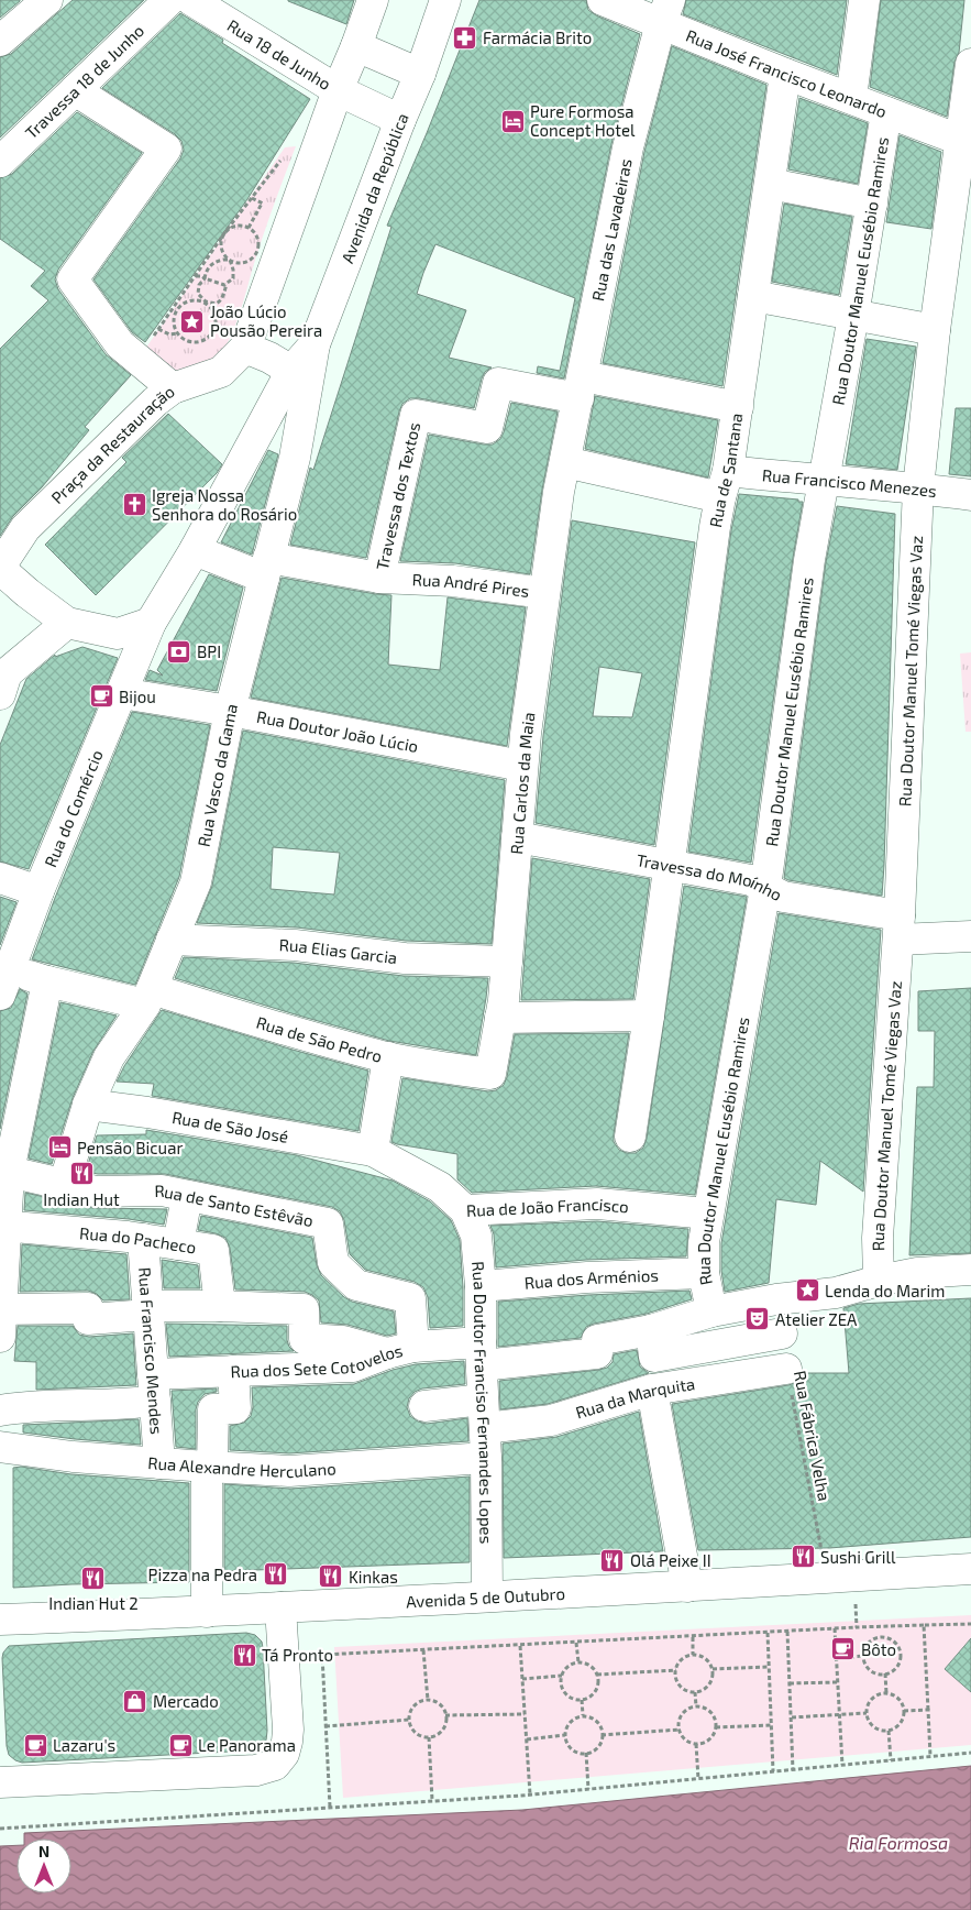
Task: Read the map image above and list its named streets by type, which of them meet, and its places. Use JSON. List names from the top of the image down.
{
  "streets": {
    "street": [
      "Rua 18 de Junho",
      "Rua José Francisco Leonardo",
      "Travessa 18 de Junho",
      "Avenida da República",
      "Rua das Lavadeiras",
      "Rua Doutor Manuel Eusébio Ramires",
      "Praça da Restauração",
      "Rua de Santana",
      "Rua Francisco Menezes",
      "Travessa dos Textos",
      "Rua André Pires",
      "Rua Doutor Manuel Tomé Viegas Vaz",
      "Rua Doutor João Lúcio",
      "Rua Vasco da Gama",
      "Rua Carlos da Maia",
      "Rua do Comércio",
      "Travessa do Moínho",
      "Rua Elias Garcia",
      "Rua de São Pedro",
      "Rua de São José",
      "Rua de João Francisco",
      "Rua de Santo Estêvão",
      "Rua do Pacheco",
      "Rua dos Arménios",
      "Rua Francisco Mendes",
      "Rua dos Sete Cotovelos",
      "Rua da Marquita",
      "Rua Doutor Franciso Fernandes Lopes",
      "Rua Alexandre Herculano",
      "Avenida 5 de Outubro"
    ],
    "path": ["Rua Fábrica Velha"]
  },
  "crossings": [
    ["Rua 18 de Junho", "Avenida da República"],
    ["Rua José Francisco Leonardo", "Rua das Lavadeiras"],
    ["Rua José Francisco Leonardo", "Rua Doutor Manuel Eusébio Ramires"],
    ["Rua José Francisco Leonardo", "Rua de Santana"],
    ["Rua José Francisco Leonardo", "Rua Doutor Manuel Tomé Viegas Vaz"],
    ["Avenida da República", "Rua Vasco da Gama"],
    ["Rua das Lavadeiras", "Rua Francisco Menezes"],
    ["Rua das Lavadeiras", "Travessa dos Textos"],
    ["Rua das Lavadeiras", "Rua Carlos da Maia"],
    ["Rua Doutor Manuel Eusébio Ramires", "Rua Francisco Menezes"],
    ["Rua Doutor Manuel Eusébio Ramires", "Travessa do Moínho"],
    ["Rua Doutor Manuel Eusébio Ramires", "Rua de João Francisco"],
    ["Rua Doutor Manuel Eusébio Ramires", "Rua dos Arménios"],
    ["Praça da Restauração", "Rua do Comércio"],
    ["Rua de Santana", "Rua Francisco Menezes"],
    ["Rua de Santana", "Travessa do Moínho"],
    ["Rua Francisco Menezes", "Rua Doutor Manuel Tomé Viegas Vaz"],
    ["Travessa dos Textos", "Rua André Pires"],
    ["Rua André Pires", "Rua Vasco da Gama"],
    ["Rua André Pires", "Rua Carlos da Maia"],
    ["Rua Doutor Manuel Tomé Viegas Vaz", "Travessa do Moínho"],
    ["Rua Doutor João Lúcio", "Rua Vasco da Gama"],
    ["Rua Doutor João Lúcio", "Rua Carlos da Maia"],
    ["Rua Doutor João Lúcio", "Rua do Comércio"],
    ["Rua Vasco da Gama", "Rua Elias Garcia"],
    ["Rua Vasco da Gama", "Rua de São Pedro"],
    ["Rua Vasco da Gama", "Rua de São José"],
    ["Rua Vasco da Gama", "Rua de Santo Estêvão"],
    ["Rua Carlos da Maia", "Travessa do Moínho"],
    ["Rua Carlos da Maia", "Rua Elias Garcia"],
    ["Rua Carlos da Maia", "Rua de São Pedro"],
    ["Rua do Comércio", "Rua de São Pedro"],
    ["Rua de São José", "Rua de João Francisco"],
    ["Rua de João Francisco", "Rua Doutor Franciso Fernandes Lopes"],
    ["Rua de Santo Estêvão", "Rua dos Sete Cotovelos"],
    ["Rua do Pacheco", "Rua Francisco Mendes"],
    ["Rua dos Arménios", "Rua Doutor Franciso Fernandes Lopes"],
    ["Rua Francisco Mendes", "Rua dos Sete Cotovelos"],
    ["Rua Francisco Mendes", "Rua Alexandre Herculano"],
    ["Rua dos Sete Cotovelos", "Rua Doutor Franciso Fernandes Lopes"],
    ["Rua da Marquita", "Rua Doutor Franciso Fernandes Lopes"],
    ["Rua da Marquita", "Rua Fábrica Velha"],
    ["Rua Doutor Franciso Fernandes Lopes", "Rua Alexandre Herculano"],
    ["Rua Doutor Franciso Fernandes Lopes", "Avenida 5 de Outubro"],
    ["Rua Fábrica Velha", "Avenida 5 de Outubro"]
  ],
  "water": ["Ria Formosa"],
  "places": {
    "pharmacy": ["Farmácia Brito"],
    "hotel": ["Pure Formosa Concept Hotel", "Pensão Bicuar"],
    "place": ["João Lúcio Pousão Pereira", "Lenda do Marim"],
    "church": ["Igreja Nossa Senhora do Rosário"],
    "bank": ["BPI"],
    "cafe": [
      "Bijou",
      "Bôto",
      "Lazaru's",
      "Le Panorama"
    ],
    "restaurant": [
      "Indian Hut",
      "Sushi Grill",
      "Olá Peixe II",
      "Pizza na Pedra",
      "Kinkas",
      "Indian Hut 2",
      "Tá Pronto"
    ],
    "theatre": ["Atelier ZEA"],
    "shop": ["Mercado"]
  },
  "north": "top"
}
